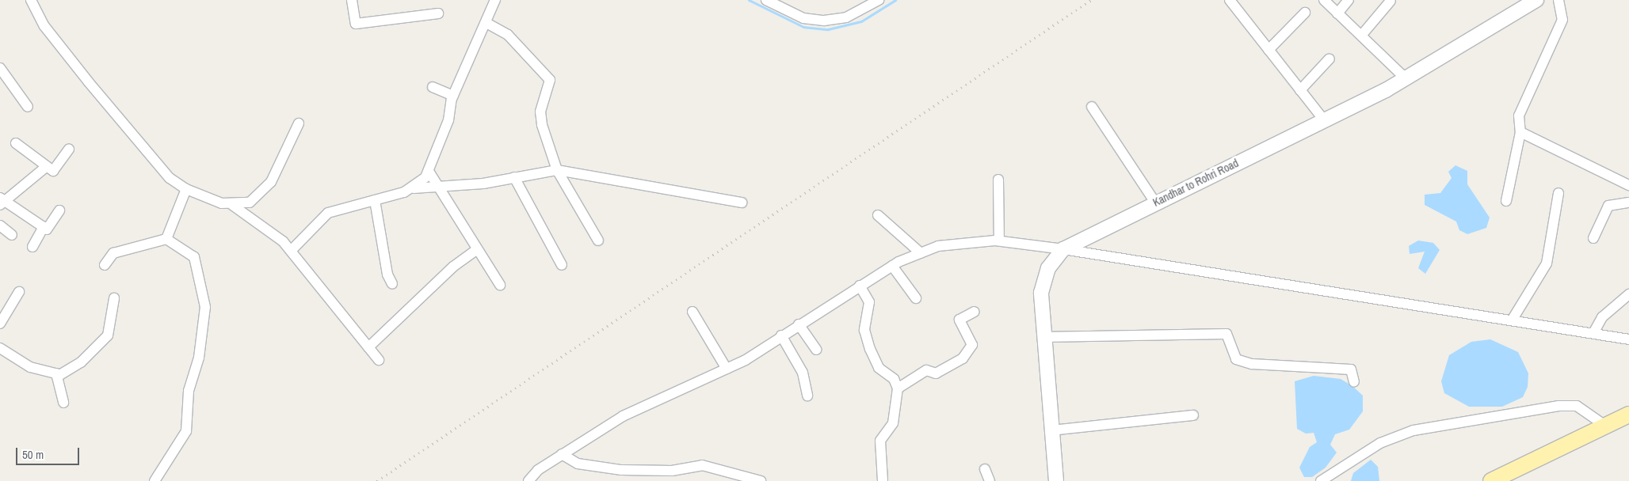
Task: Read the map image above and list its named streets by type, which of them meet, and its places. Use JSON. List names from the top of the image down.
{
  "streets": {
    "street": ["Kandhar to Rohri Road"]
  },
  "scale_bar": "50 m"
}
